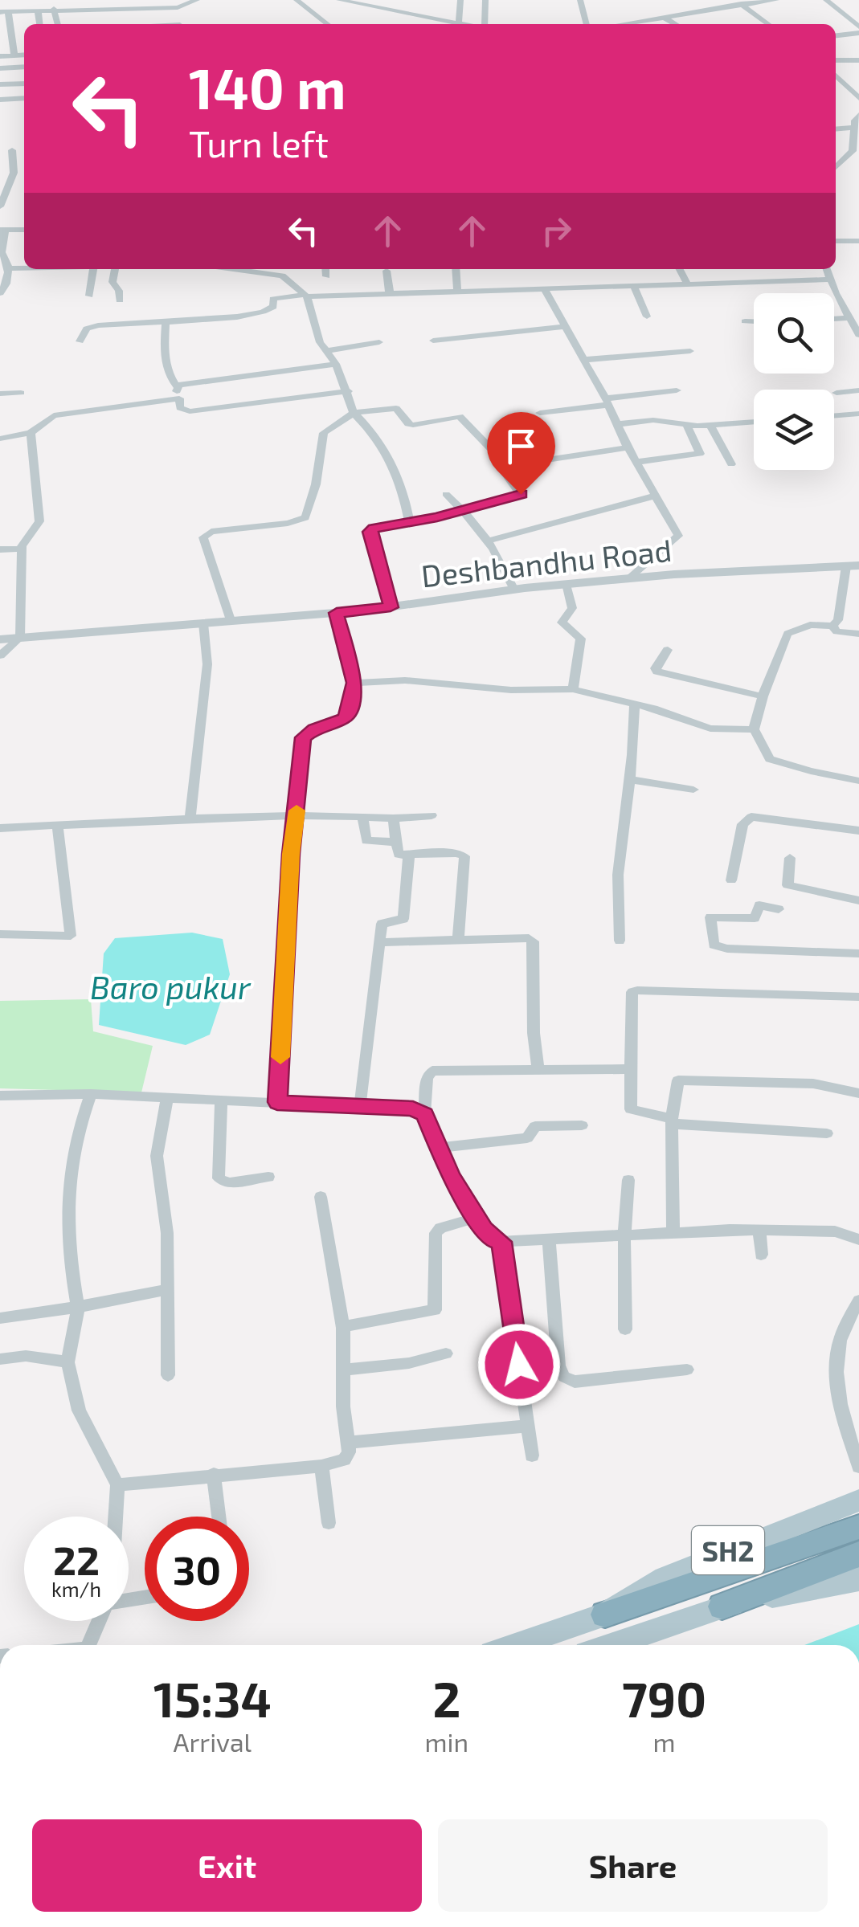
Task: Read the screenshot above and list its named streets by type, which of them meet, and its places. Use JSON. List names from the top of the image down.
{
  "streets": {
    "main road": ["SH2"],
    "street": ["Deshbandhu Road"]
  },
  "water": ["Baro pukur"],
  "page": {
    "turn": ["140 m", "Turn left"],
    "speed": "22 km/h",
    "limit": "30",
    "eta": [
      "15:34",
      "Arrival",
      "2",
      "min",
      "790",
      "m"
    ],
    "buttons": ["Exit", "Share"]
  }
}
